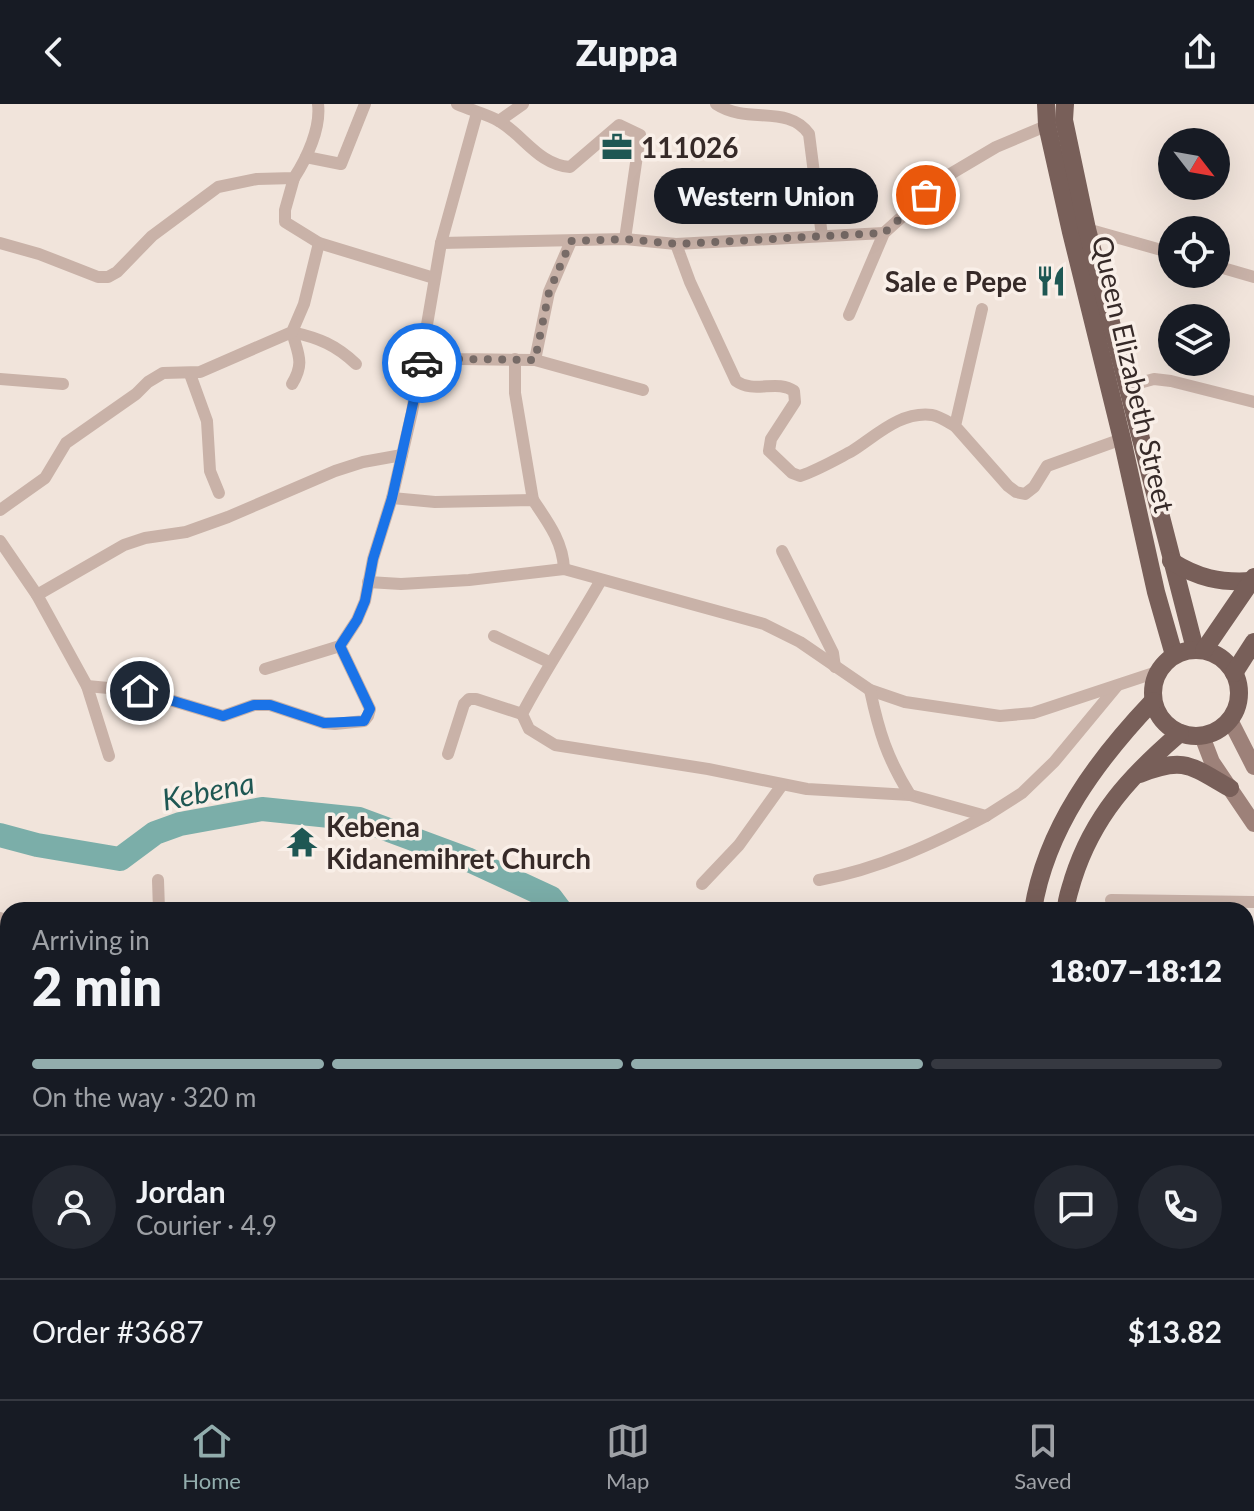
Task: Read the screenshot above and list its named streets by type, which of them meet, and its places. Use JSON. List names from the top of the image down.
{
  "streets": {
    "main road": ["Queen Elizabeth Street"]
  },
  "water": ["Kebena"],
  "places": {
    "office": ["111026"],
    "other": ["Western Union"],
    "restaurant": ["Sale e Pepe"],
    "temple": ["Kebena Kidanemihret Church"]
  },
  "north": "bottom right",
  "page": {
    "header": "Zuppa",
    "bubble": "Western Union",
    "heading": ["2 min", "Arriving in", "18:07–18:12"],
    "panel": [
      "Jordan",
      "Courier · 4.9",
      "Order #3687",
      "$13.82"
    ],
    "bar": "On the way · 320 m",
    "tabs": ["Home", "Map", "Saved"]
  }
}
